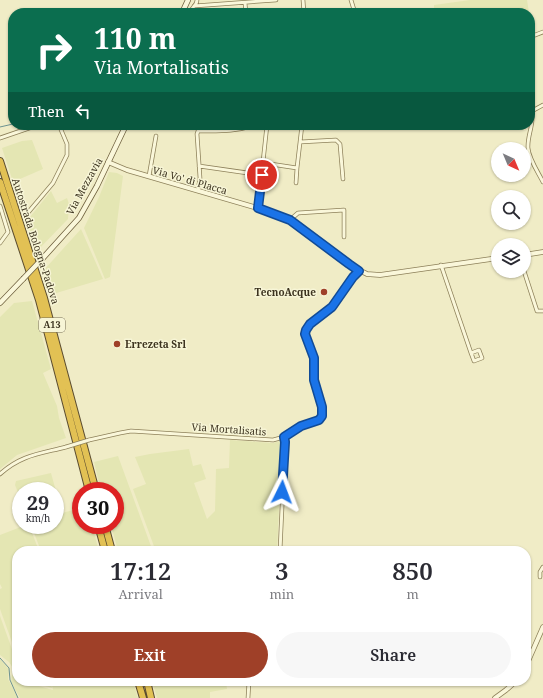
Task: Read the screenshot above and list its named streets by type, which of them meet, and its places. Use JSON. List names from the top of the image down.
{
  "streets": {
    "highway": ["Autostrada Bologna-Padova", "A13"],
    "main road": ["Via Mezzavia"],
    "street": ["Via Vo' di Placca", "Via Mortalisatis"]
  },
  "crossings": [
    ["Via Vo' di Placca", "Via Mezzavia"],
    ["Via Vo' di Placca", "Via Mortalisatis"]
  ],
  "places": ["TecnoAcque", "Errezeta Srl"],
  "north": "bottom right",
  "page": {
    "turn": ["110 m", "Via Mortalisatis"],
    "then": "Then",
    "speed": "29 km/h",
    "limit": "30",
    "eta": [
      "17:12",
      "Arrival",
      "3",
      "min",
      "850",
      "m"
    ],
    "buttons": ["Exit", "Share"]
  }
}
